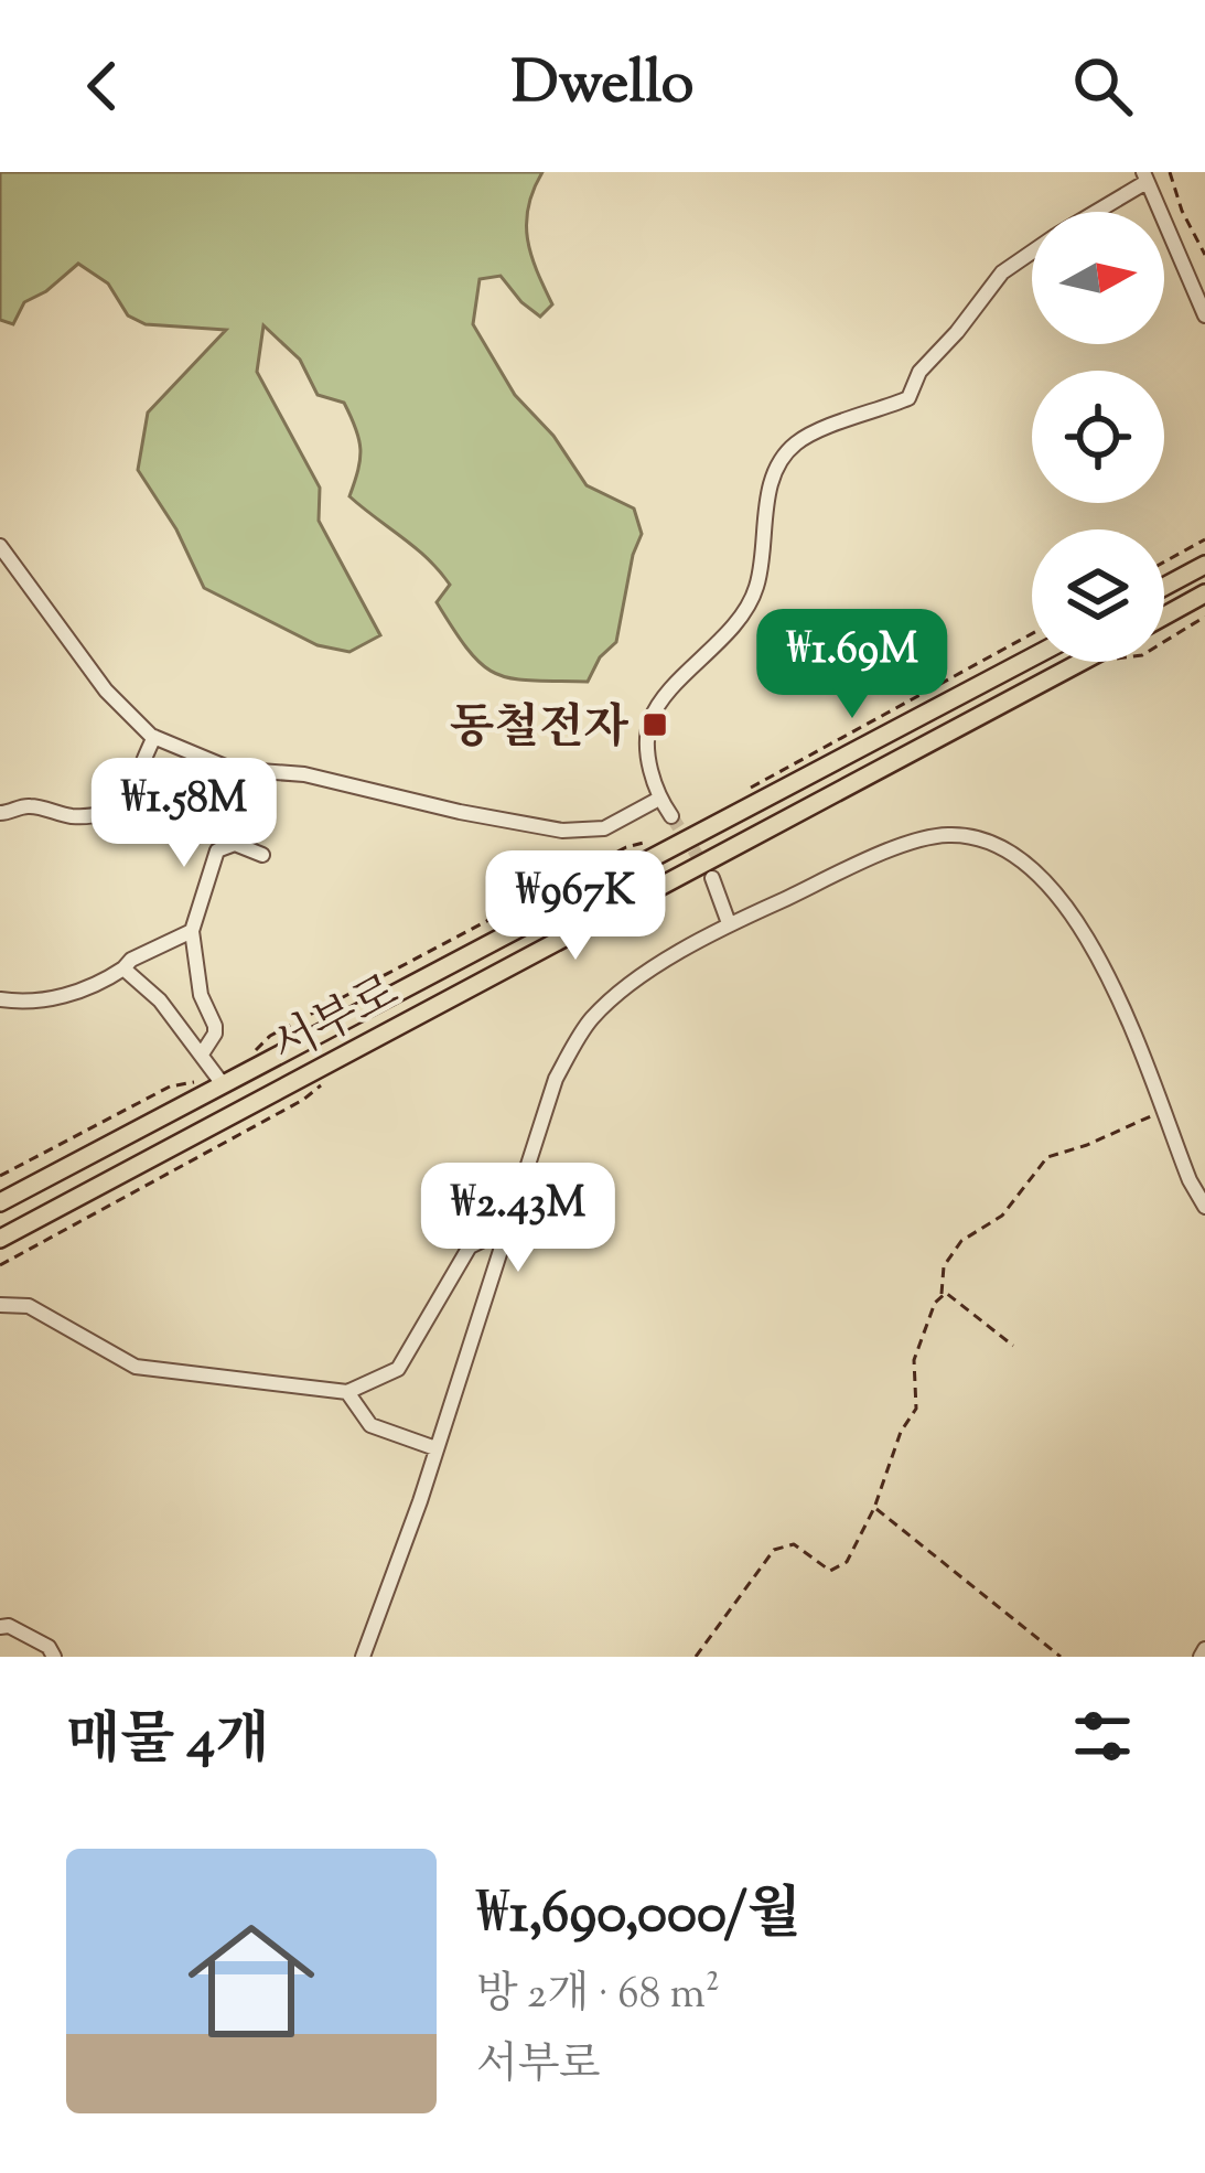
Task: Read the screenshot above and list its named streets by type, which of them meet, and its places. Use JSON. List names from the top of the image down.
{
  "streets": {
    "main road": ["서부로"]
  },
  "places": {
    "transit": ["동철전자"]
  },
  "north": "right",
  "page": {
    "header": "Dwello",
    "price": [
      "₩1.69M",
      "₩1.58M",
      "₩967K",
      "₩2.43M"
    ],
    "heading": "매물 4개",
    "list": [
      {
        "name": "₩1,690,000/월",
        "note": "방 2개 · 68 m² · 서부로"
      }
    ]
  }
}
